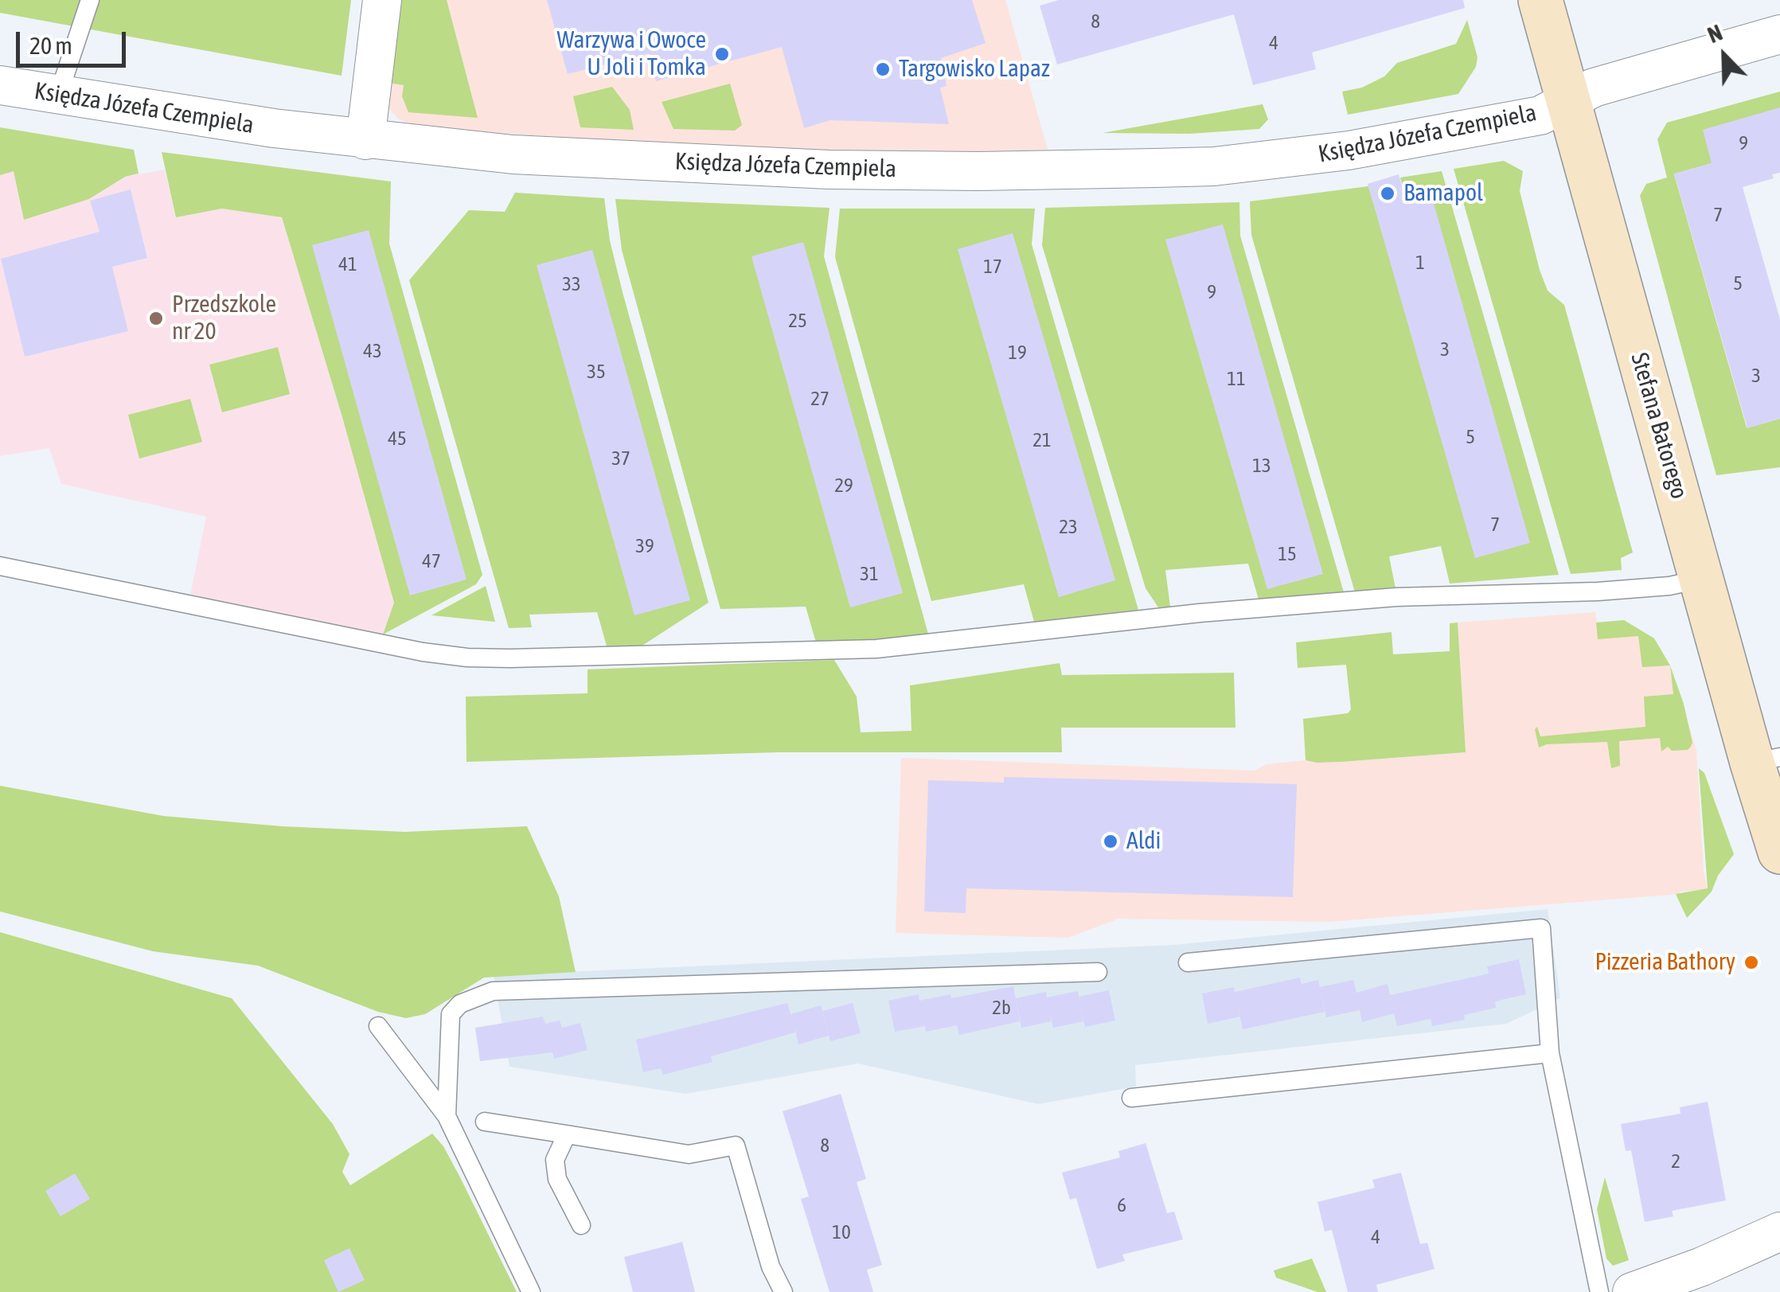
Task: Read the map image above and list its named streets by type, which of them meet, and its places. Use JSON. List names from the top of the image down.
{
  "streets": {
    "street": ["Księdza Józefa Czempiela", "Stefana Batorego"]
  },
  "crossings": [
    ["Księdza Józefa Czempiela", "Stefana Batorego"]
  ],
  "places": [
    "Warzywa i Owoce U Joli i Tomka",
    "Targowisko Lapaz",
    "Bamapol",
    "Przedszkole nr 20",
    "Aldi",
    "Pizzeria Bathory"
  ],
  "house_numbers": [
    "8",
    "4",
    "9",
    "7",
    "1",
    "41",
    "17",
    "5",
    "33",
    "9",
    "25",
    "3",
    "43",
    "19",
    "35",
    "3",
    "11",
    "27",
    "5",
    "45",
    "21",
    "37",
    "13",
    "29",
    "7",
    "23",
    "39",
    "15",
    "47",
    "31",
    "2b",
    "8",
    "2",
    "6",
    "10",
    "4"
  ],
  "scale_bar": "20 m",
  "north": "top left"
}
